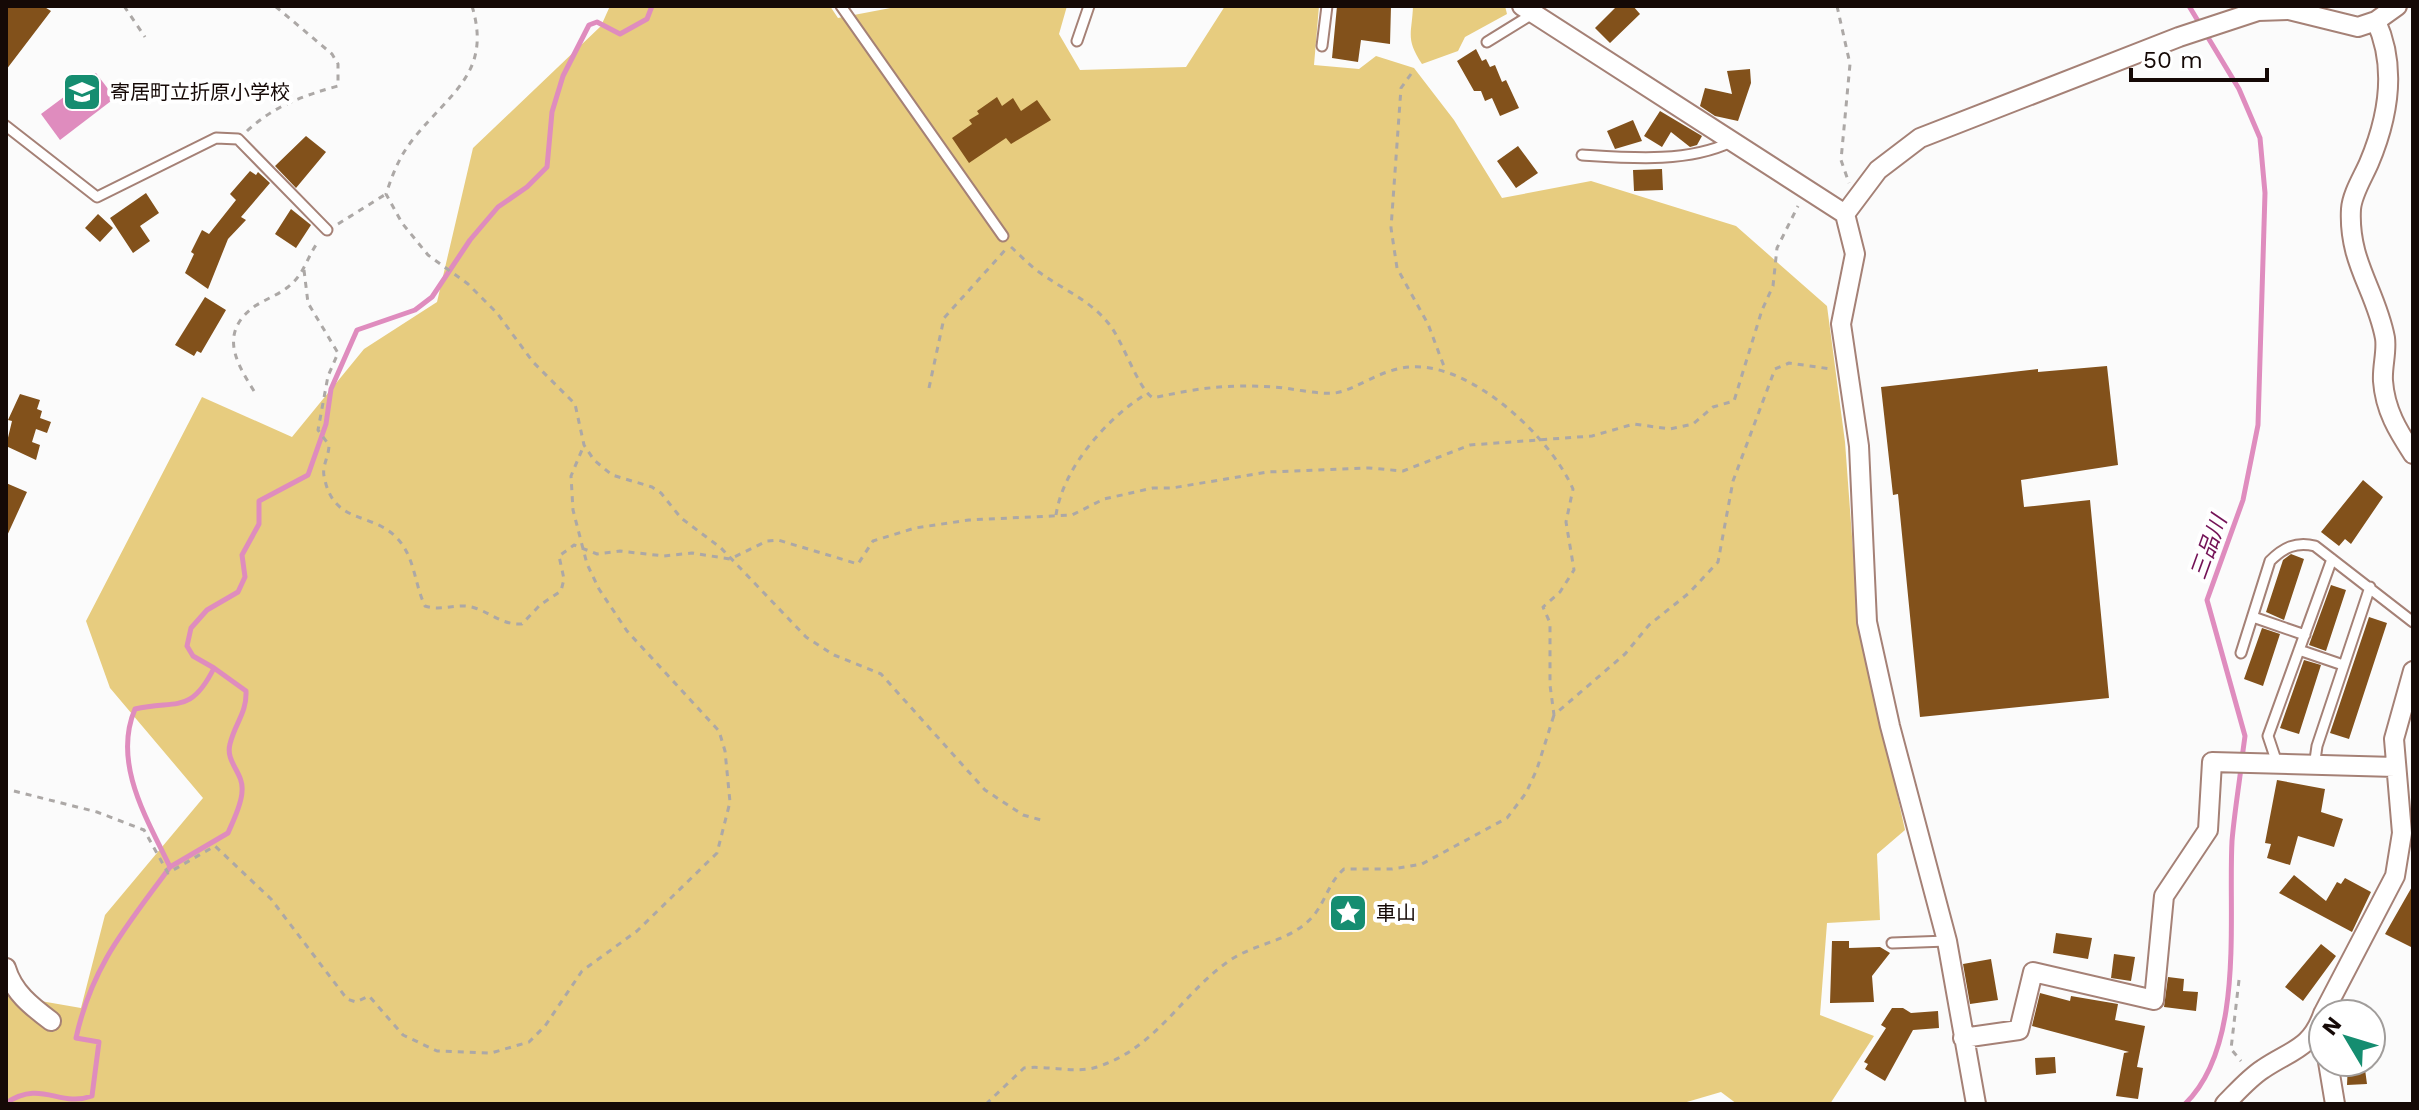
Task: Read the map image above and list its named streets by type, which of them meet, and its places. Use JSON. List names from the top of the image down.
{
  "water": ["三品川"],
  "places": {
    "school or university": ["寄居町立折原小学校"],
    "place": ["車山"]
  },
  "scale_bar": "50 m",
  "north": "top left"
}
